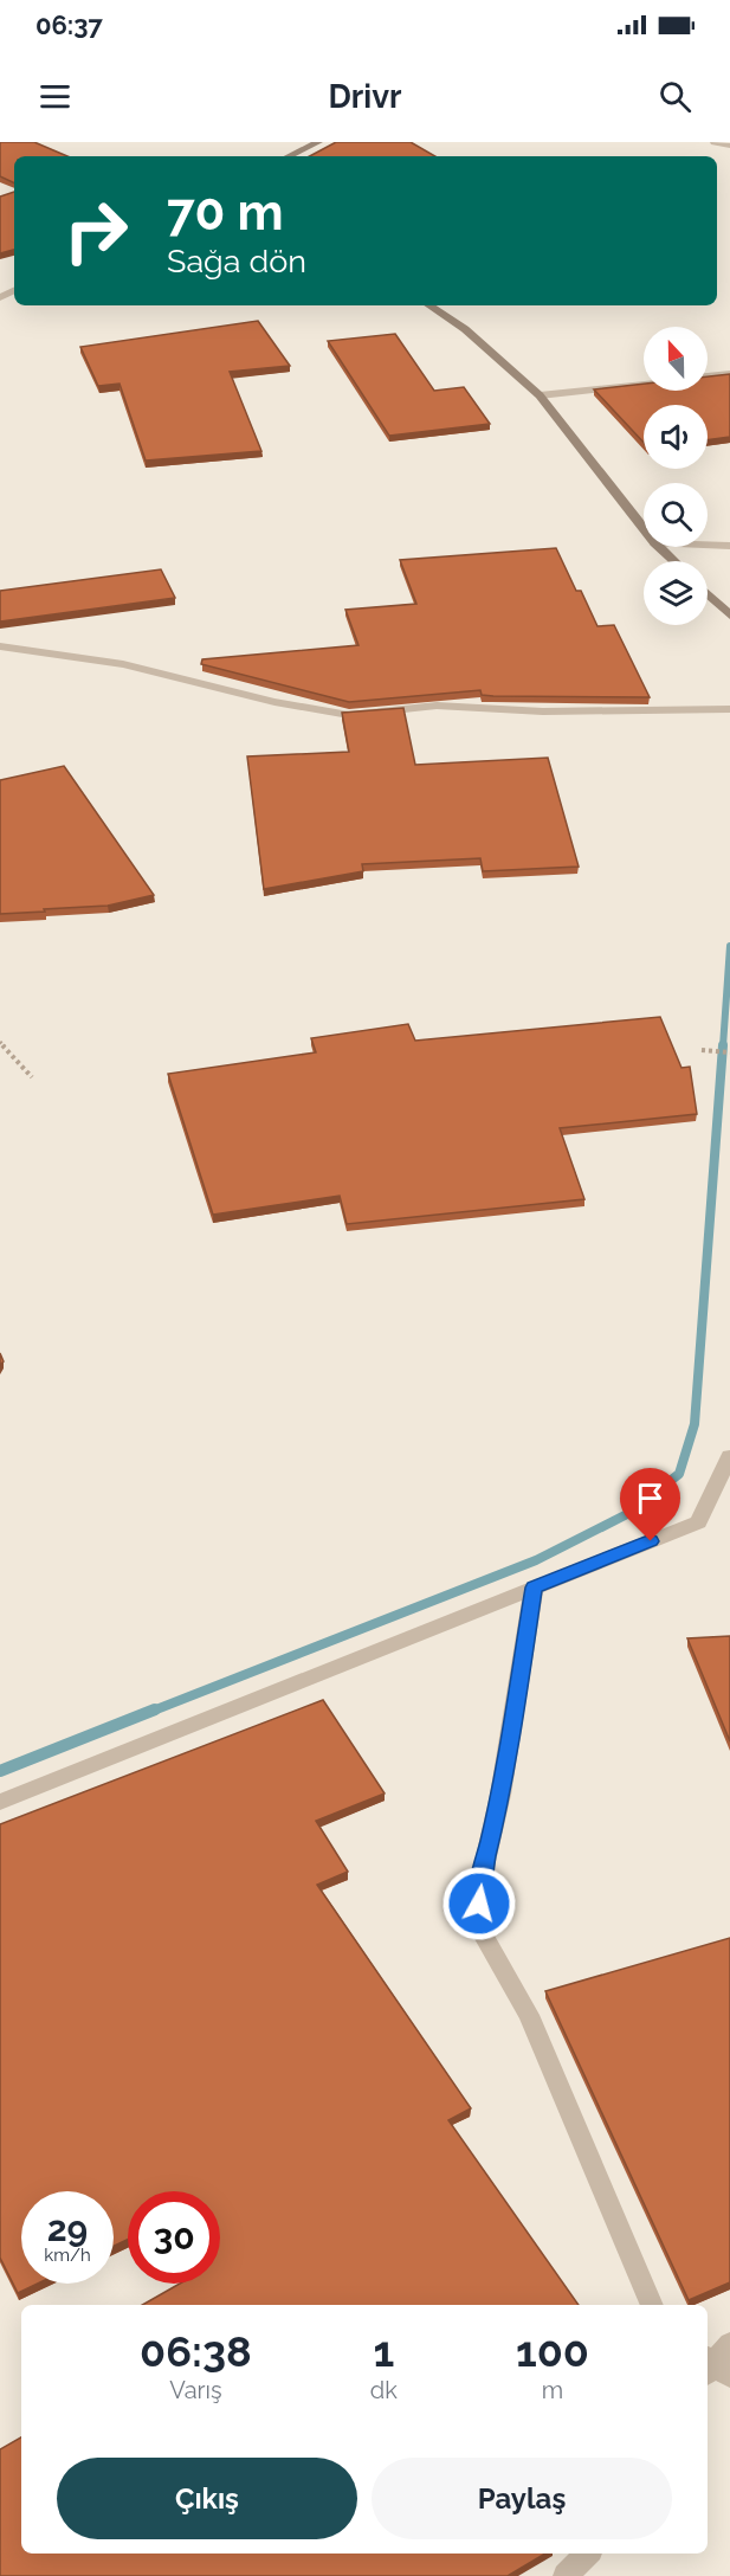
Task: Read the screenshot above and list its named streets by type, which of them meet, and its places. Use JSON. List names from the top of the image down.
{
  "north": "top",
  "page": {
    "status": "06:37",
    "header": "Drivr",
    "turn": ["70 m", "Sağa dön"],
    "speed": "29 km/h",
    "limit": "30",
    "eta": [
      "06:38",
      "Varış",
      "1",
      "dk",
      "100",
      "m"
    ],
    "buttons": ["Çıkış", "Paylaş"]
  }
}
